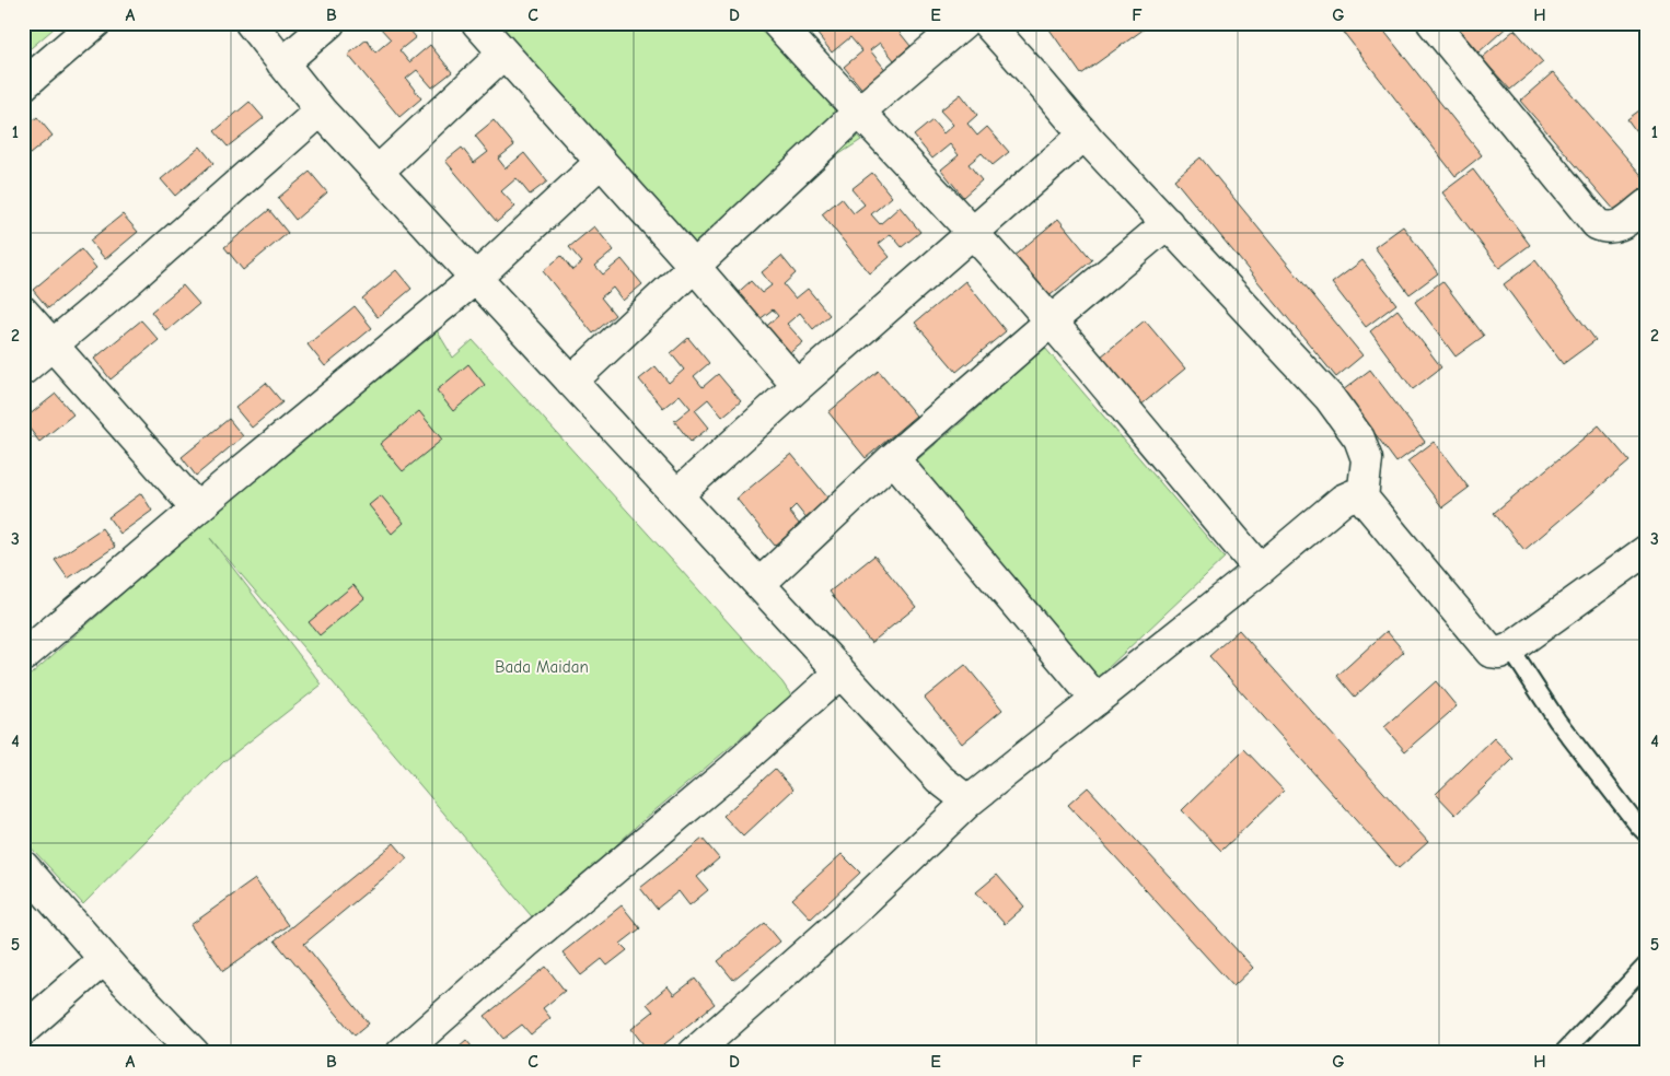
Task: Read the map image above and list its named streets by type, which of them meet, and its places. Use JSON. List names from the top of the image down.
{
  "parks": ["Bada Maidan"],
  "grid": {
    "columns": [
      "A",
      "B",
      "C",
      "D",
      "E",
      "F",
      "G",
      "H"
    ],
    "rows": [
      "1",
      "2",
      "3",
      "4",
      "5"
    ]
  }
}
